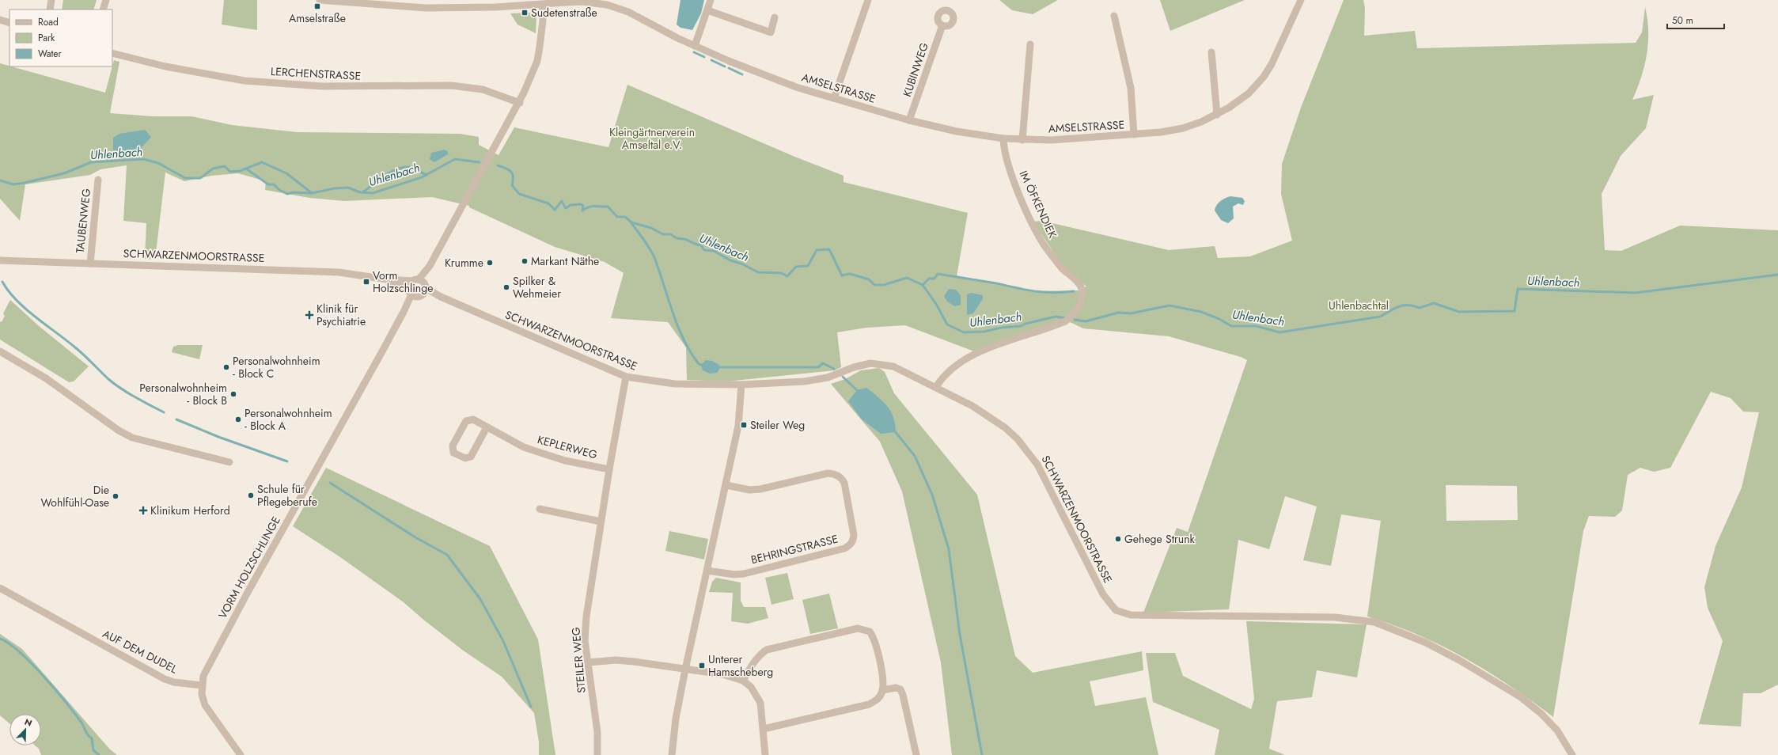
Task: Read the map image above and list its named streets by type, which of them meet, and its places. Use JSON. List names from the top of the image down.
{
  "streets": {
    "street": [
      "KUBINWEG",
      "LERCHENSTRASSE",
      "AMSELSTRASSE",
      "IM ÖFKENDIEK",
      "TAUBENWEG",
      "SCHWARZENMOORSTRASSE",
      "KEPLERWEG",
      "BEHRINGSTRASSE",
      "VORM HOLZSCHLINGE",
      "AUF DEM DUDEL",
      "STEILER WEG"
    ]
  },
  "crossings": [
    ["KUBINWEG", "AMSELSTRASSE"],
    ["AMSELSTRASSE", "IM ÖFKENDIEK"],
    ["IM ÖFKENDIEK", "SCHWARZENMOORSTRASSE"],
    ["TAUBENWEG", "SCHWARZENMOORSTRASSE"],
    ["SCHWARZENMOORSTRASSE", "VORM HOLZSCHLINGE"],
    ["SCHWARZENMOORSTRASSE", "STEILER WEG"],
    ["KEPLERWEG", "STEILER WEG"],
    ["VORM HOLZSCHLINGE", "AUF DEM DUDEL"]
  ],
  "water": ["Uhlenbach"],
  "parks": ["Kleingärtnerverein Amseltal e.V.", "Uhlenbachtal"],
  "places": {
    "transit": [
      "Amselstraße",
      "Sudetenstraße",
      "Vorm Holzschlinge",
      "Steiler Weg",
      "Unterer Hamscheberg"
    ],
    "other": [
      "Markant Näthe",
      "Krumme",
      "Spilker & Wehmeier",
      "Personalwohnheim - Block C",
      "Personalwohnheim - Block B",
      "Personalwohnheim - Block A",
      "Schule für Pflegeberufe",
      "Die Wohlfühl-Oase",
      "Gehege Strunk"
    ],
    "health": ["Klinik für Psychiatrie", "Klinikum Herford"]
  },
  "legend": ["Road", "Park", "Water"],
  "scale_bar": "50 m",
  "north": "top right"
}
